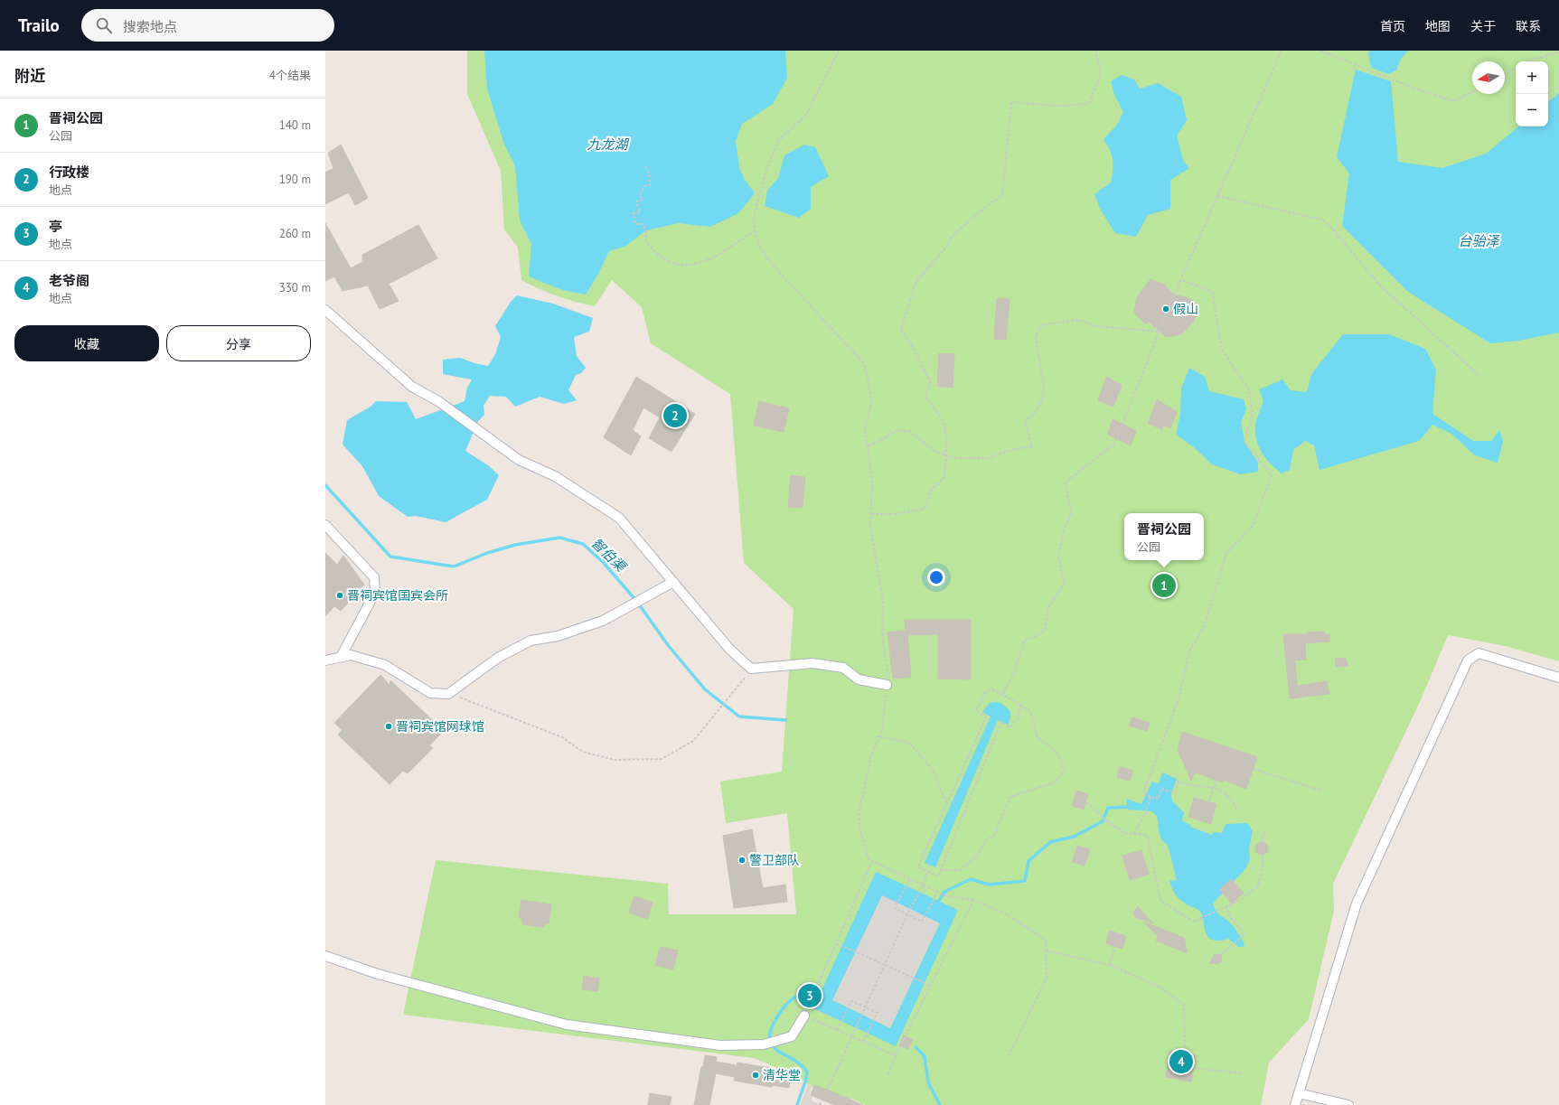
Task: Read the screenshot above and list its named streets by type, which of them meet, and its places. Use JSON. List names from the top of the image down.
{
  "water": ["九龙湖", "台骀泽", "智伯渠"],
  "places": [
    "假山",
    "晋祠宾馆国宾会所",
    "晋祠宾馆网球馆",
    "警卫部队",
    "清华堂"
  ],
  "north": "left",
  "page": {
    "header": "Trailo",
    "search": "搜索地点",
    "nav": [
      "首页",
      "地图",
      "关于",
      "联系"
    ],
    "heading": ["附近", "4个结果"],
    "map_buttons": ["+", "−"],
    "list": [
      {
        "mark": "1",
        "name": "晋祠公园",
        "note": "公园",
        "value": "140 m"
      },
      {
        "mark": "2",
        "name": "行政楼",
        "note": "地点",
        "value": "190 m"
      },
      {
        "mark": "3",
        "name": "亭",
        "note": "地点",
        "value": "260 m"
      },
      {
        "mark": "4",
        "name": "老爷阁",
        "note": "地点",
        "value": "330 m"
      }
    ],
    "buttons": ["收藏", "分享"],
    "pins": [
      "2",
      "1",
      "3",
      "4"
    ],
    "popup": ["晋祠公园", "公园"]
  }
}
